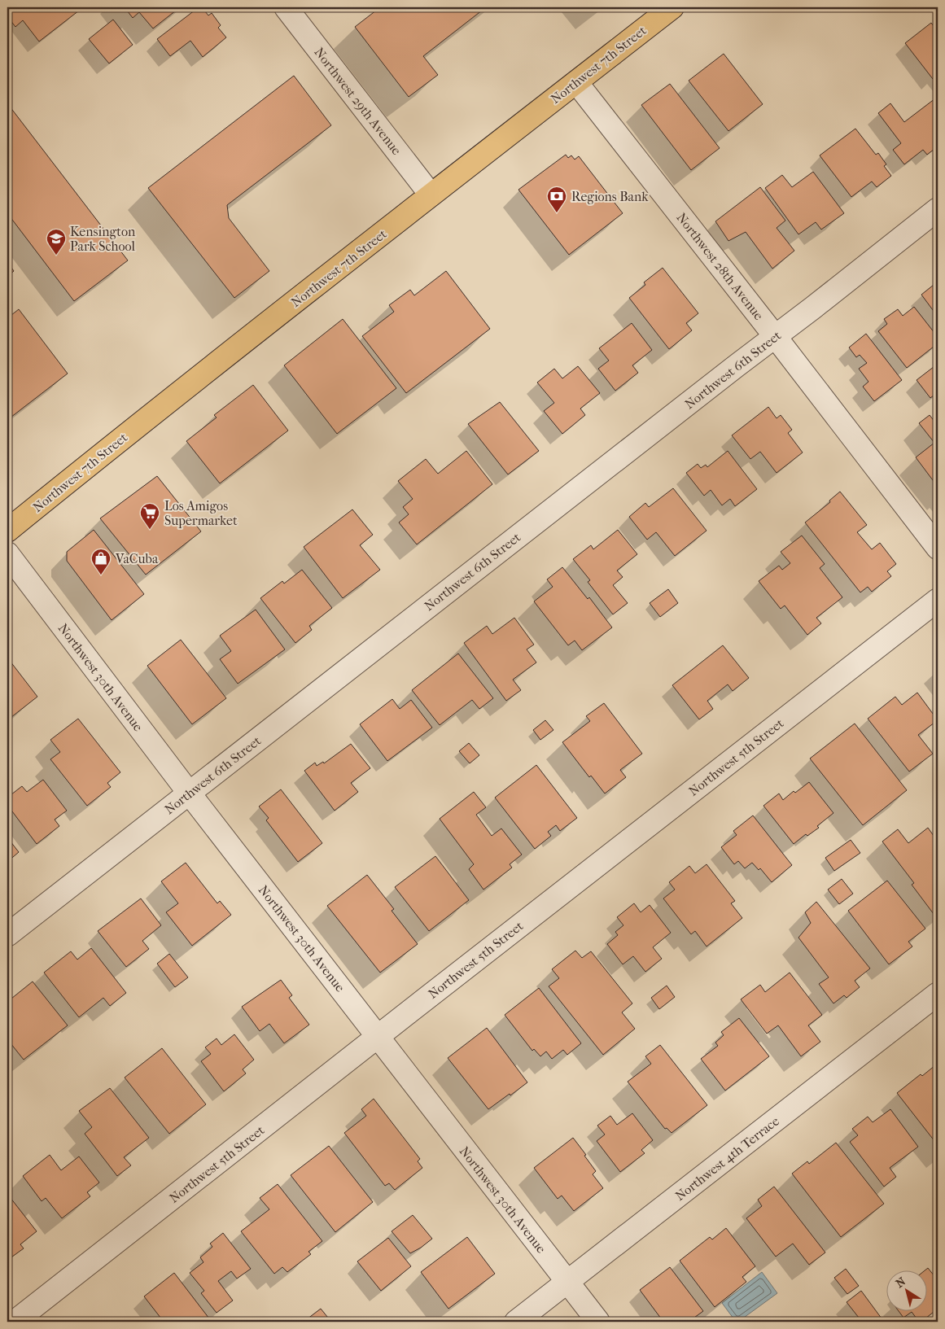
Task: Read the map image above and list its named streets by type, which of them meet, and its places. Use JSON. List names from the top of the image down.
{
  "streets": {
    "main road": ["Northwest 7th Street"],
    "street": [
      "Northwest 29th Avenue",
      "Northwest 28th Avenue",
      "Northwest 6th Street",
      "Northwest 30th Avenue",
      "Northwest 5th Street",
      "Northwest 4th Terrace"
    ]
  },
  "crossings": [
    ["Northwest 7th Street", "Northwest 29th Avenue"],
    ["Northwest 7th Street", "Northwest 28th Avenue"],
    ["Northwest 28th Avenue", "Northwest 6th Street"],
    ["Northwest 6th Street", "Northwest 30th Avenue"],
    ["Northwest 30th Avenue", "Northwest 5th Street"],
    ["Northwest 30th Avenue", "Northwest 4th Terrace"]
  ],
  "places": {
    "bank": ["Regions Bank"],
    "school or university": ["Kensington Park School"],
    "supermarket": ["Los Amigos Supermarket"],
    "shop": ["VaCuba"]
  },
  "north": "top left"
}
